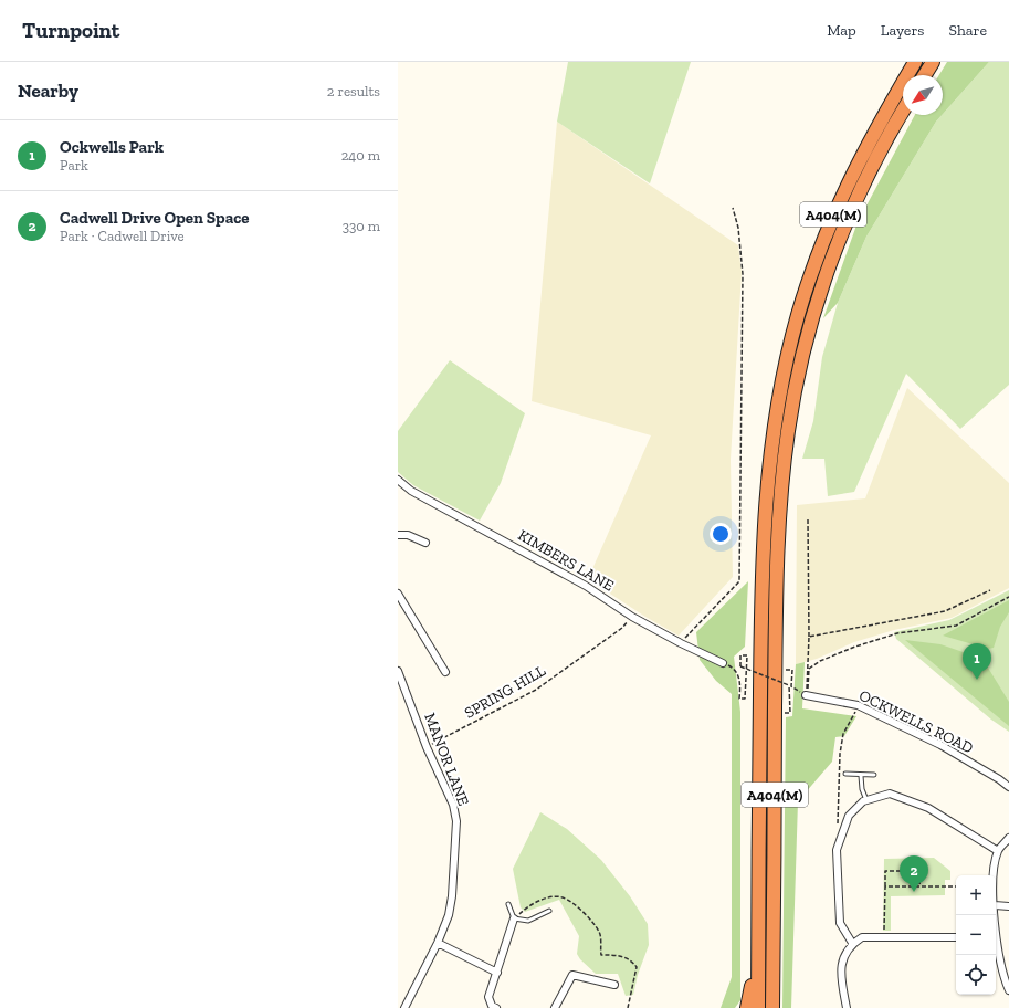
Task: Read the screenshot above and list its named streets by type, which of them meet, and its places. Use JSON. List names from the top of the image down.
{
  "streets": {
    "highway": ["A404(M)"],
    "street": ["KIMBERS LANE", "OCKWELLS ROAD", "MANOR LANE"],
    "path": ["SPRING HILL"]
  },
  "crossings": [
    ["KIMBERS LANE", "SPRING HILL"],
    ["SPRING HILL", "MANOR LANE"]
  ],
  "north": "bottom left",
  "page": {
    "header": "Turnpoint",
    "nav": ["Map", "Layers", "Share"],
    "heading": ["Nearby", "2 results"],
    "list": [
      {
        "mark": "1",
        "name": "Ockwells Park",
        "note": "Park",
        "value": "240 m"
      },
      {
        "mark": "2",
        "name": "Cadwell Drive Open Space",
        "note": "Park · Cadwell Drive",
        "value": "330 m"
      }
    ],
    "pins": ["1", "2"],
    "map_buttons": ["+", "−"]
  }
}
